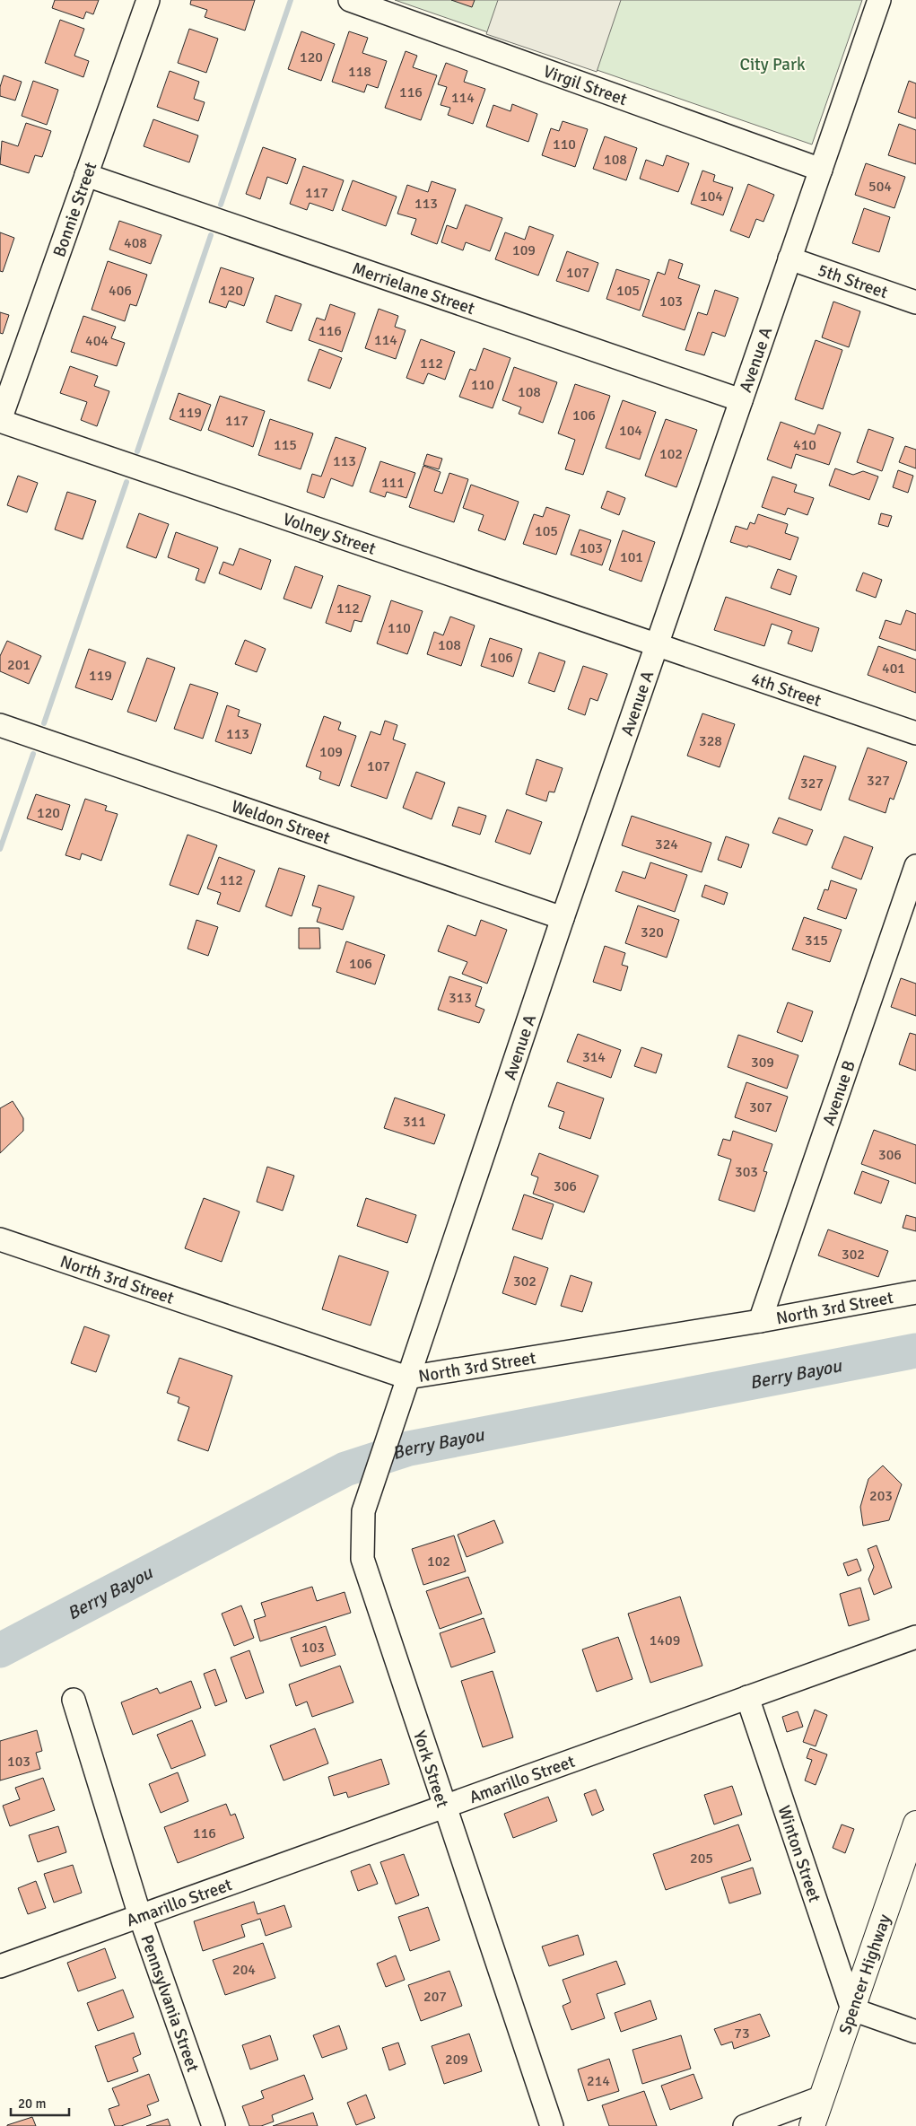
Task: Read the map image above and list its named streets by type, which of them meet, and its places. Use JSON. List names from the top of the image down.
{
  "streets": {
    "main road": ["Spencer Highway"],
    "street": [
      "Virgil Street",
      "Bonnie Street",
      "5th Street",
      "Merrielane Street",
      "Avenue A",
      "Volney Street",
      "4th Street",
      "Weldon Street",
      "Avenue B",
      "North 3rd Street",
      "York Street",
      "Amarillo Street",
      "Winton Street",
      "Pennsylvania Street"
    ]
  },
  "crossings": [
    ["Virgil Street", "Avenue A"],
    ["Bonnie Street", "Merrielane Street"],
    ["Bonnie Street", "Volney Street"],
    ["5th Street", "Avenue A"],
    ["Merrielane Street", "Avenue A"],
    ["Avenue A", "Volney Street"],
    ["Avenue A", "4th Street"],
    ["Avenue A", "Weldon Street"],
    ["Avenue A", "North 3rd Street"],
    ["Avenue A", "York Street"],
    ["Volney Street", "4th Street"],
    ["Avenue B", "North 3rd Street"],
    ["York Street", "Amarillo Street"],
    ["Amarillo Street", "Winton Street"],
    ["Amarillo Street", "Pennsylvania Street"],
    ["Winton Street", "Spencer Highway"]
  ],
  "water": ["Berry Bayou"],
  "parks": ["City Park"],
  "house_numbers": [
    "120",
    "118",
    "116",
    "114",
    "110",
    "108",
    "504",
    "117",
    "104",
    "113",
    "408",
    "109",
    "107",
    "406",
    "120",
    "105",
    "103",
    "116",
    "114",
    "404",
    "112",
    "110",
    "108",
    "119",
    "106",
    "117",
    "104",
    "115",
    "410",
    "102",
    "113",
    "111",
    "105",
    "103",
    "101",
    "112",
    "110",
    "108",
    "106",
    "201",
    "401",
    "119",
    "113",
    "328",
    "109",
    "107",
    "327",
    "327",
    "120",
    "324",
    "112",
    "320",
    "315",
    "106",
    "313",
    "314",
    "309",
    "307",
    "311",
    "306",
    "303",
    "306",
    "302",
    "302",
    "203",
    "102",
    "1409",
    "103",
    "103",
    "116",
    "205",
    "204",
    "207",
    "73",
    "209",
    "214"
  ],
  "scale_bar": "20 m"
}
